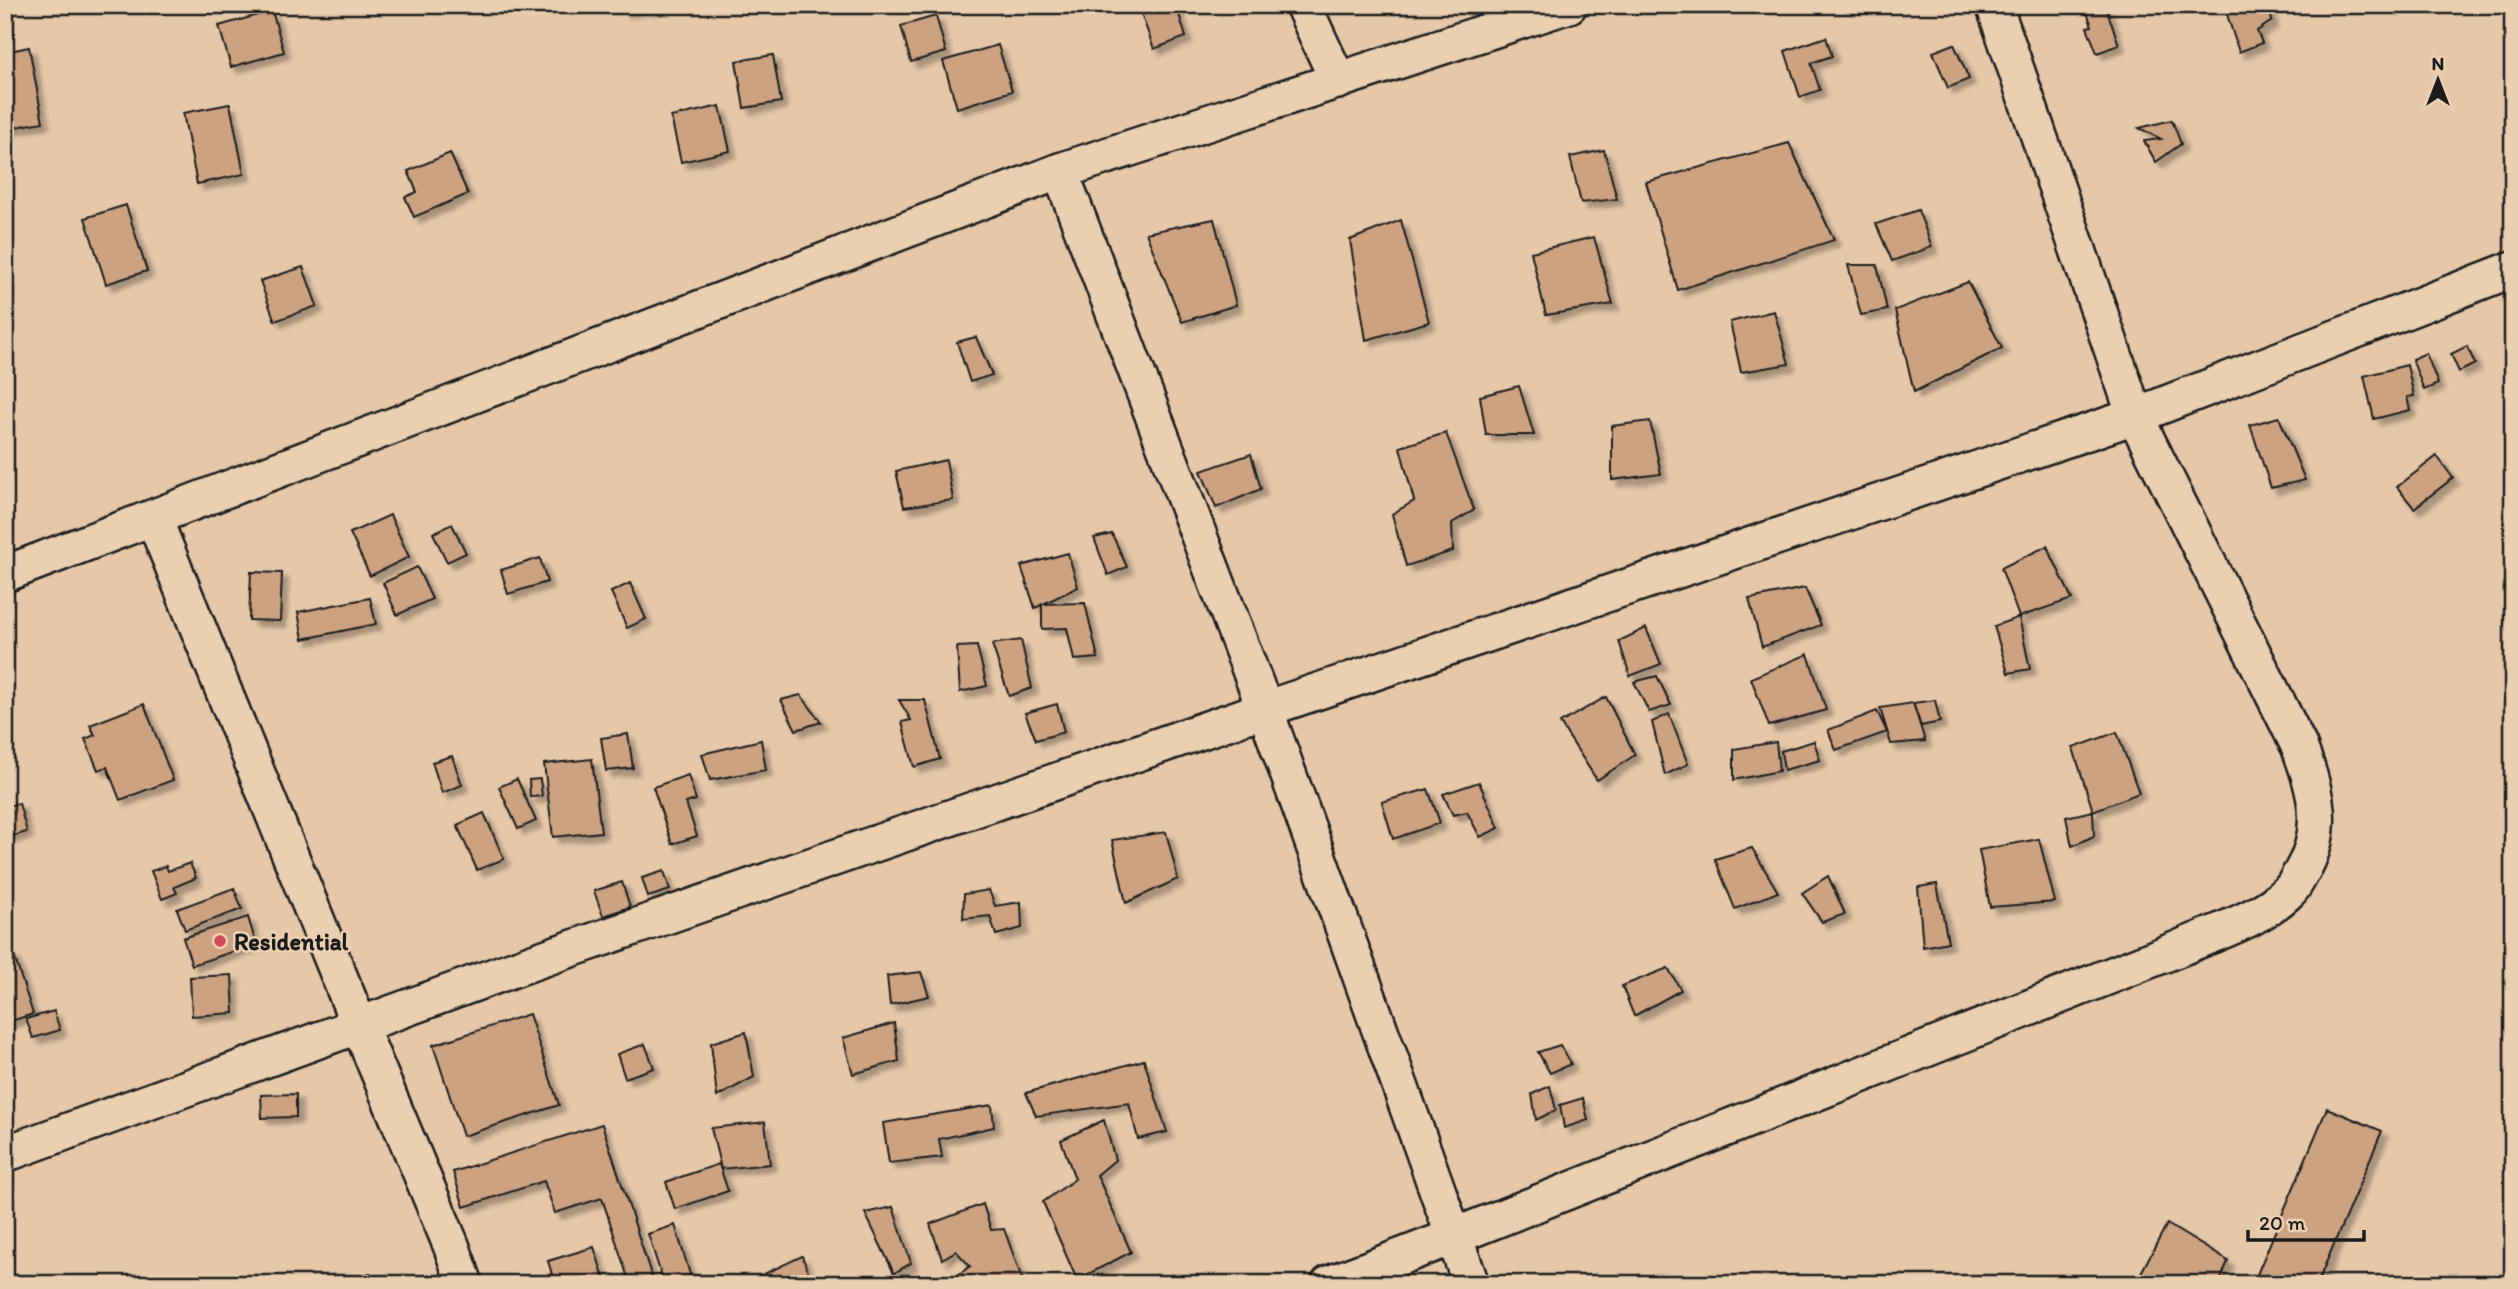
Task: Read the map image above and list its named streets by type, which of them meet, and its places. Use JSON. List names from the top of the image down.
{
  "places": ["Residential"],
  "scale_bar": "20 m",
  "north": "top"
}
